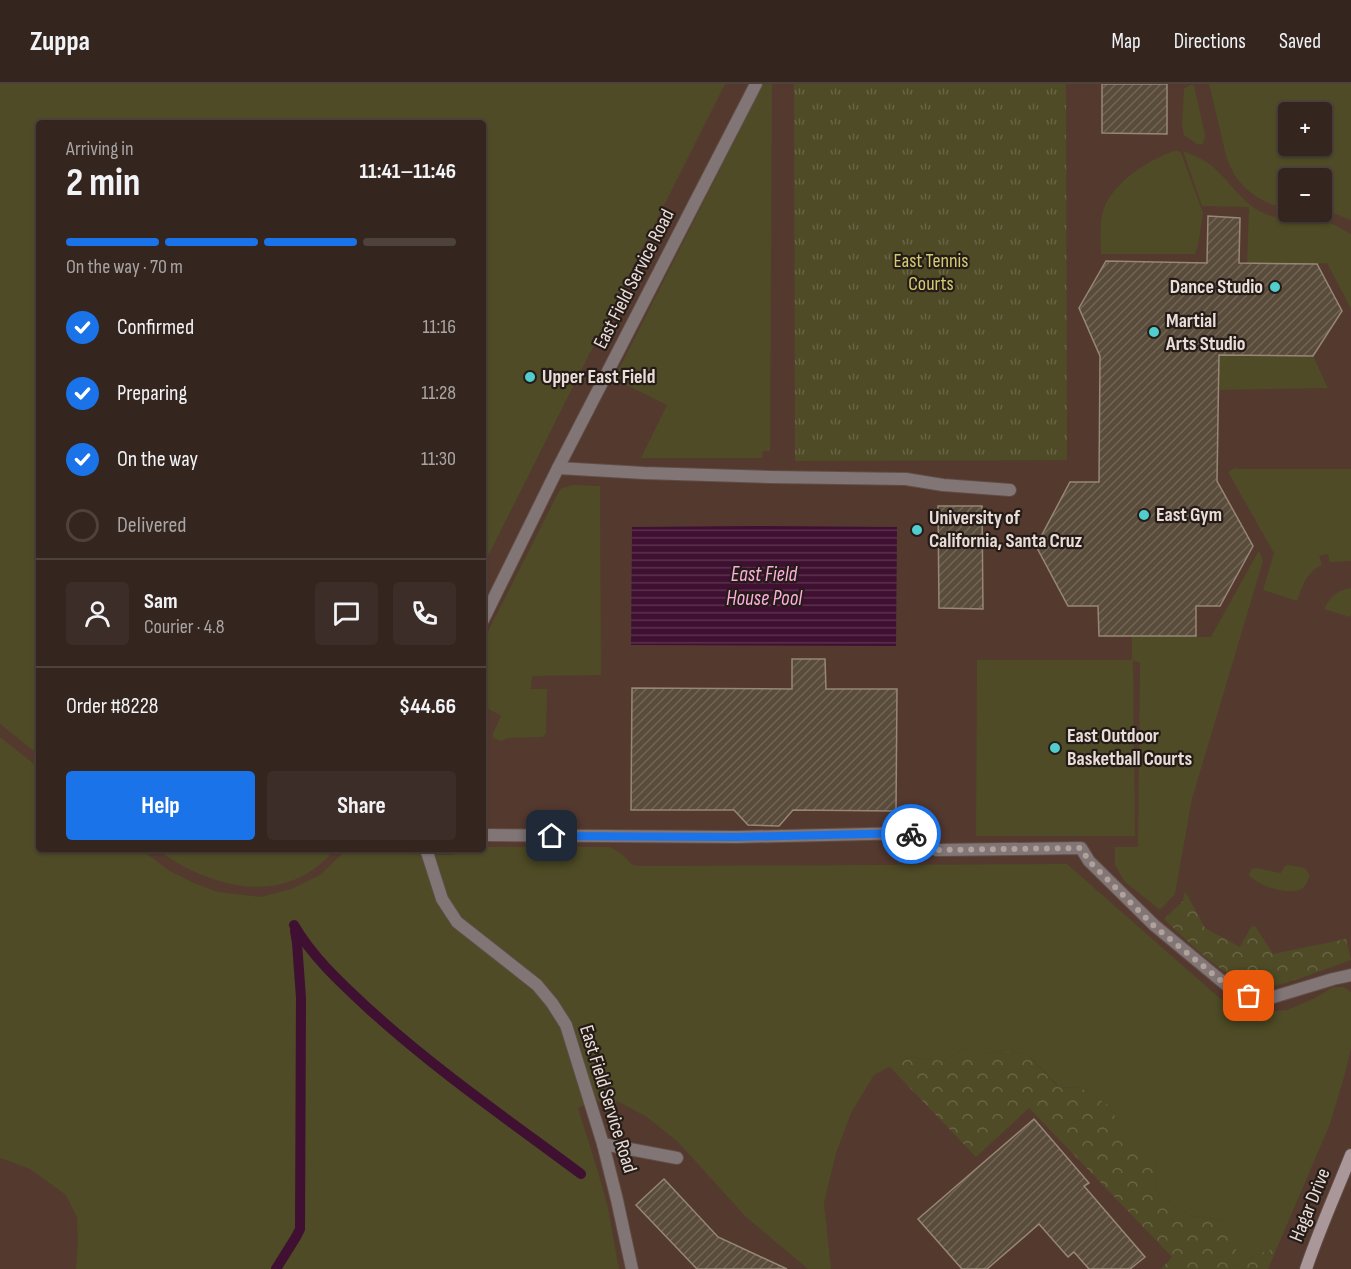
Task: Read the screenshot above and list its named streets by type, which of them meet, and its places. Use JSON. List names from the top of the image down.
{
  "streets": {
    "main road": ["Hagar Drive"],
    "street": ["East Field Service Road"]
  },
  "water": ["East Field House Pool"],
  "parks": ["East Tennis Courts"],
  "places": [
    "Dance Studio",
    "Martial Arts Studio",
    "Upper East Field",
    "East Gym",
    "University of California, Santa Cruz",
    "East Outdoor Basketball Courts"
  ],
  "page": {
    "header": "Zuppa",
    "nav": ["Map", "Directions", "Saved"],
    "map_buttons": ["+", "−"],
    "heading": ["2 min", "Arriving in", "11:41–11:46"],
    "panel": [
      "Sam",
      "Courier · 4.8",
      "Order #8228",
      "$44.66"
    ],
    "bar": "On the way · 70 m",
    "list": [
      ["Confirmed", "11:16"],
      ["Preparing", "11:28"],
      ["On the way", "11:30"],
      "Delivered"
    ],
    "buttons": ["Help", "Share"]
  }
}
